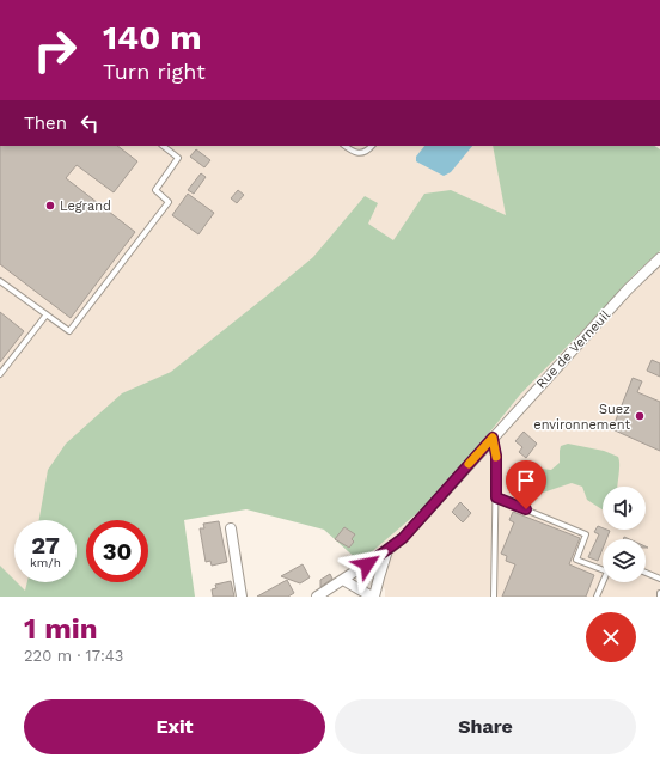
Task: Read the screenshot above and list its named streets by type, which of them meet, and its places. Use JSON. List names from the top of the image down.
{
  "streets": {
    "street": ["Rue de Verneuil"]
  },
  "places": ["Legrand", "Suez environnement"],
  "page": {
    "turn": ["140 m", "Turn right"],
    "then": "Then",
    "speed": "27 km/h",
    "limit": "30",
    "heading": ["1 min", "220 m · 17:43"],
    "buttons": ["Exit", "Share"]
  }
}
